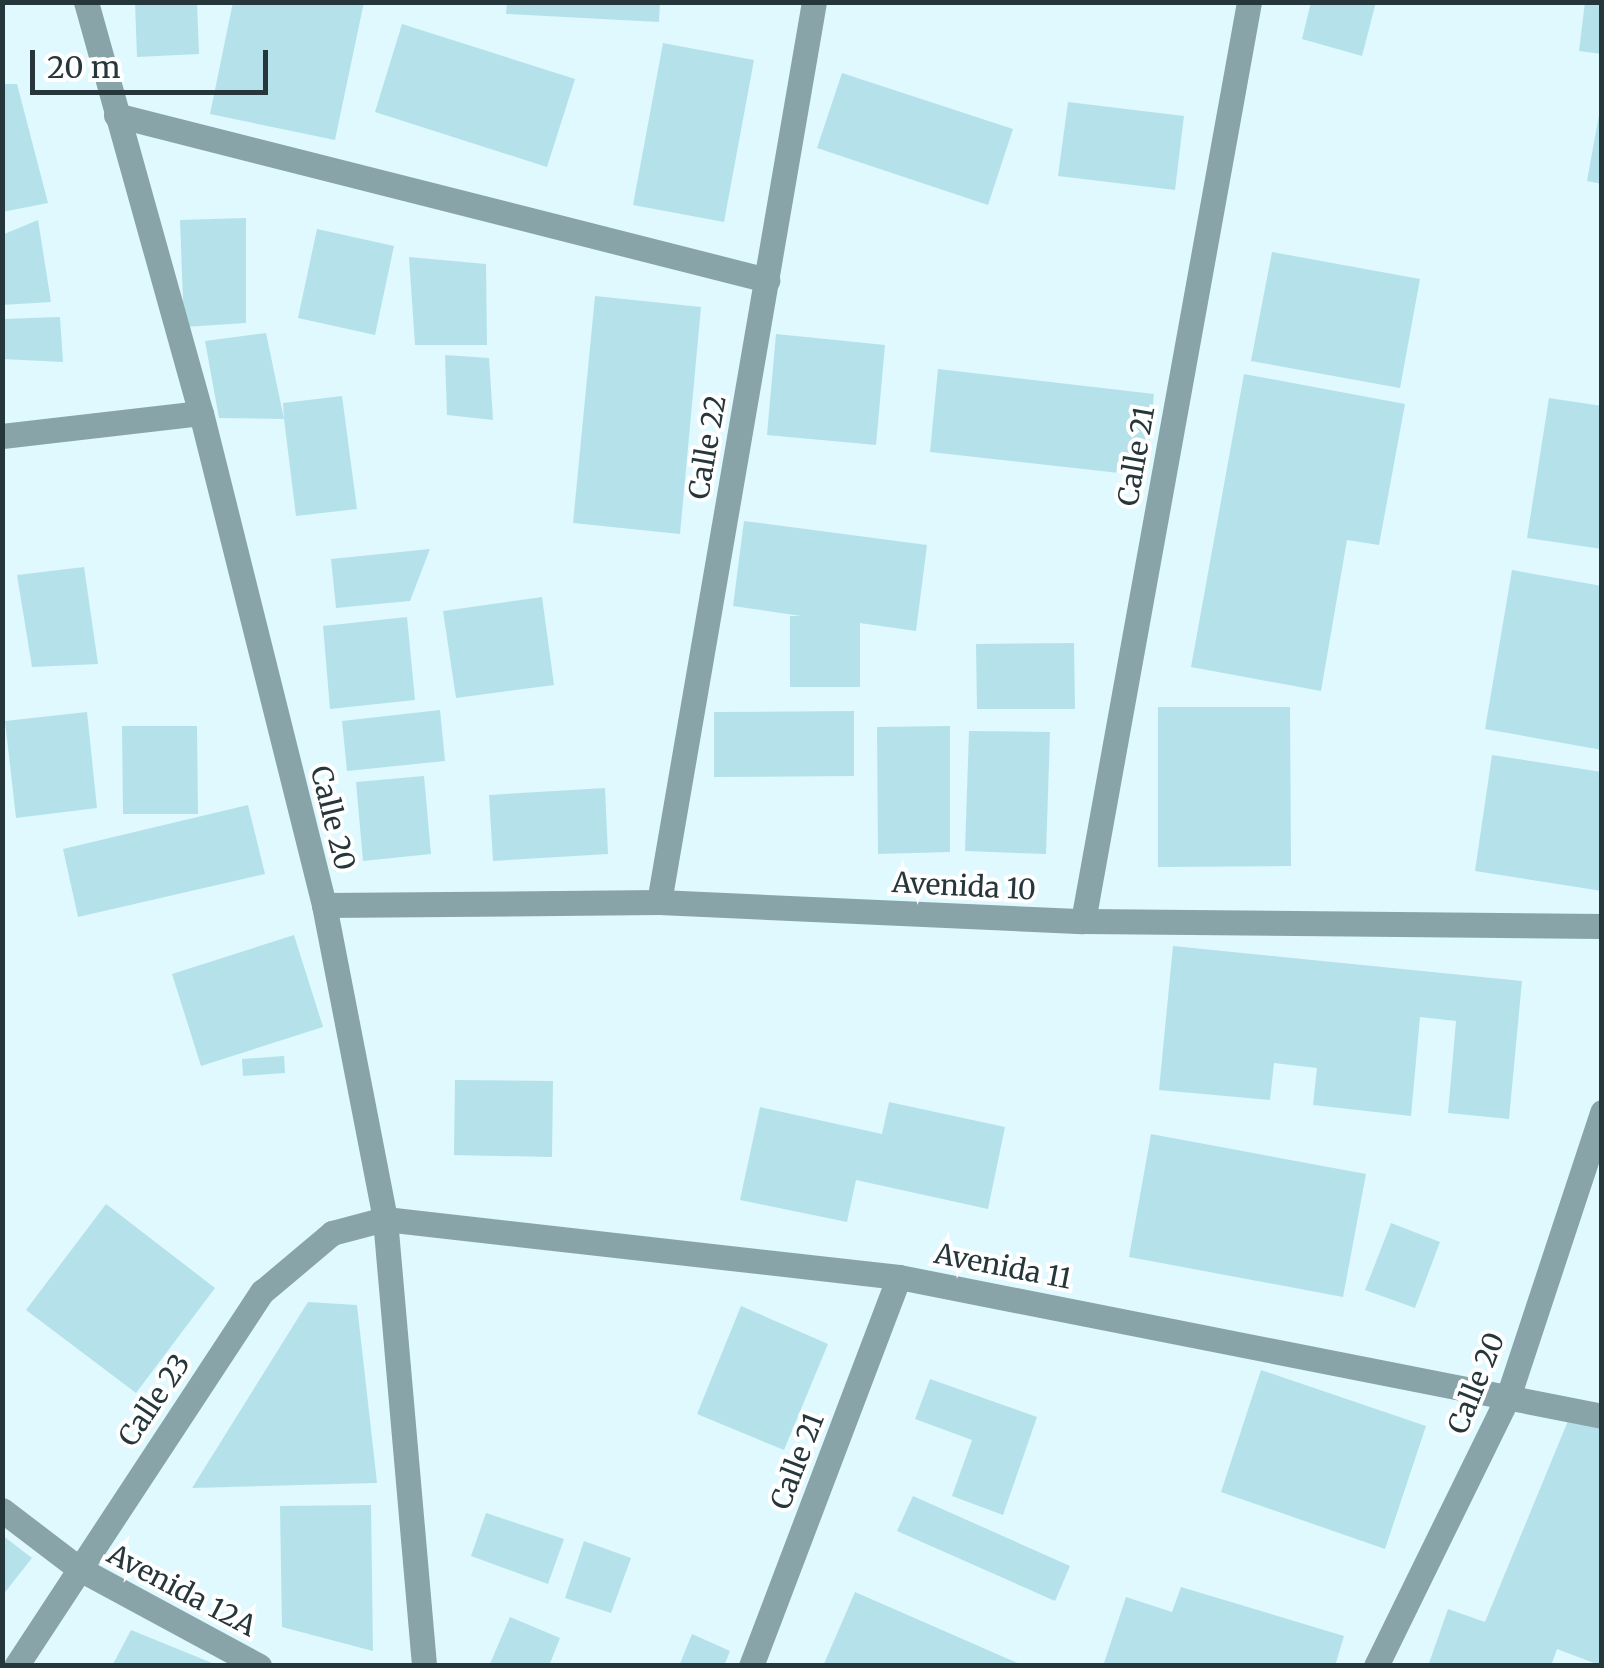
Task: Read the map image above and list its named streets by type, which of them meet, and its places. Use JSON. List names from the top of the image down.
{
  "streets": {
    "street": [
      "Calle 22",
      "Calle 21",
      "Calle 20",
      "Avenida 10",
      "Avenida 11",
      "Calle 23",
      "Avenida 12A"
    ]
  },
  "crossings": [
    ["Calle 22", "Avenida 10"],
    ["Calle 21", "Avenida 10"],
    ["Calle 21", "Avenida 11"],
    ["Calle 20", "Avenida 10"],
    ["Calle 20", "Avenida 11"],
    ["Calle 20", "Calle 23"],
    ["Avenida 11", "Calle 23"],
    ["Calle 23", "Avenida 12A"]
  ],
  "scale_bar": "20 m"
}
